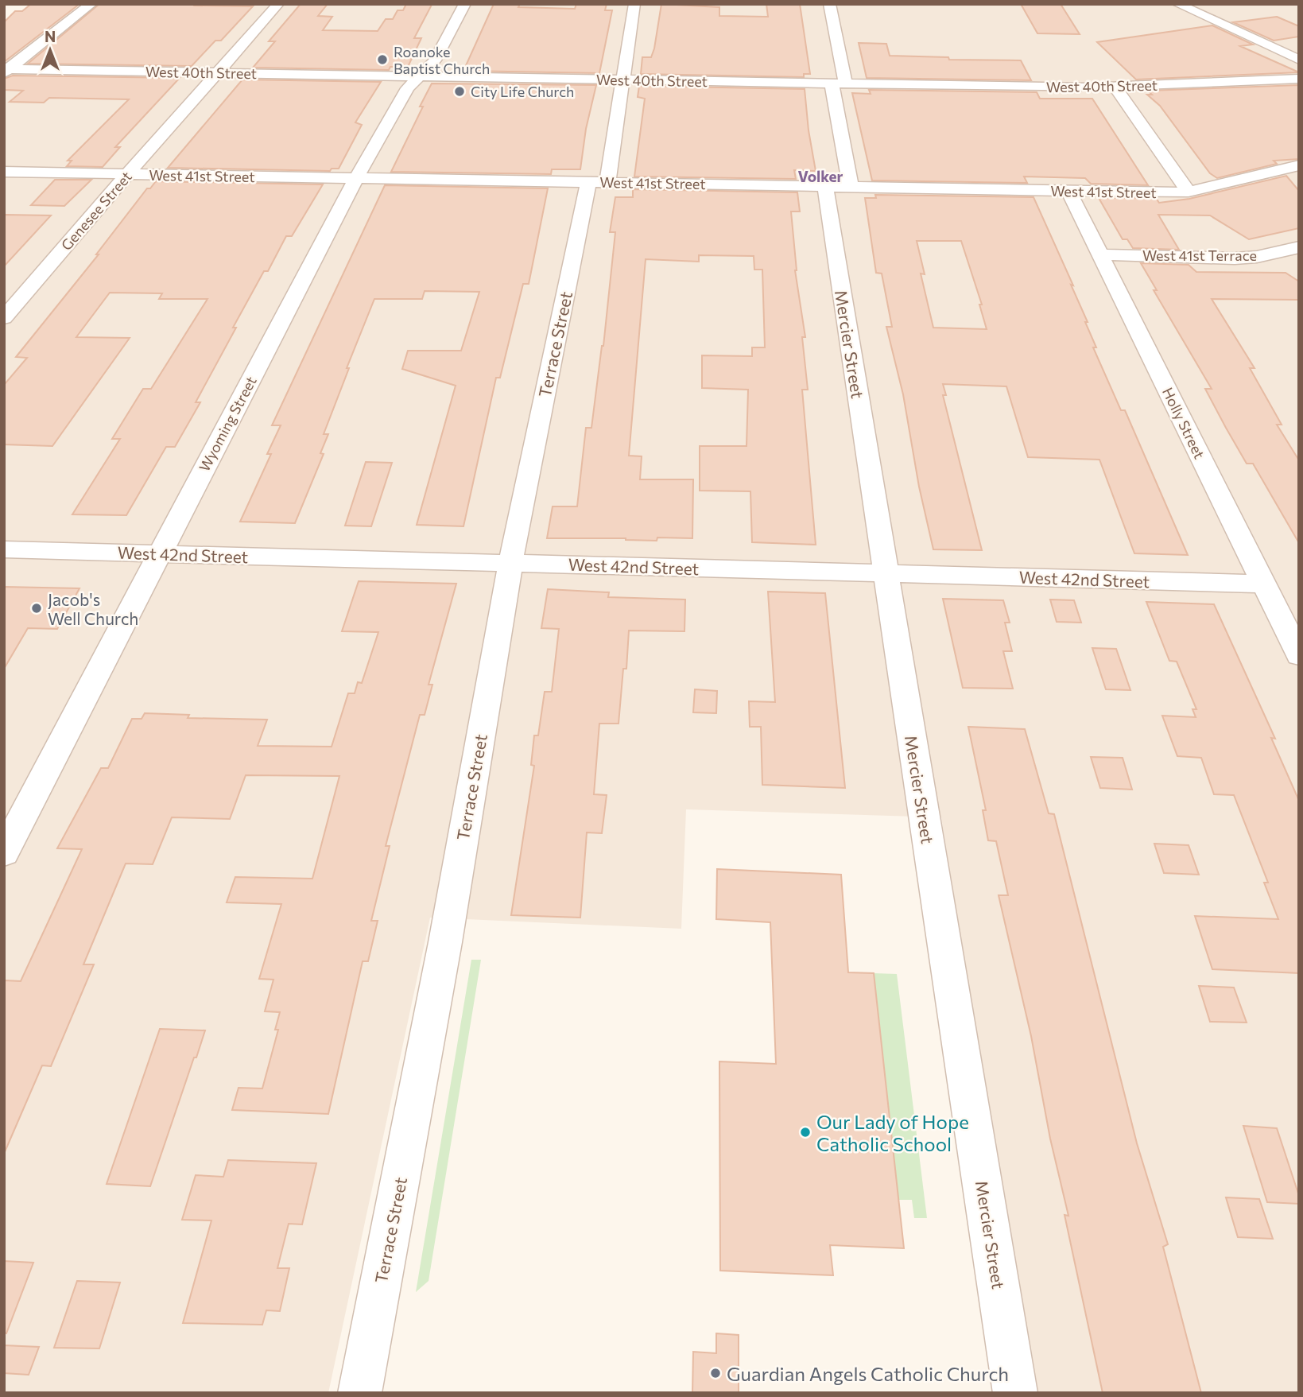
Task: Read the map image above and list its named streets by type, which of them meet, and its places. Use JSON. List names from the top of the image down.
{
  "streets": {
    "street": [
      "West 40th Street",
      "West 41st Street",
      "Genesee Street",
      "West 41st Terrace",
      "Terrace Street",
      "Mercier Street",
      "Holly Street",
      "Wyoming Street",
      "West 42nd Street"
    ]
  },
  "crossings": [
    ["West 40th Street", "Genesee Street"],
    ["West 40th Street", "Terrace Street"],
    ["West 40th Street", "Mercier Street"],
    ["West 40th Street", "Wyoming Street"],
    ["West 41st Street", "Genesee Street"],
    ["West 41st Street", "Terrace Street"],
    ["West 41st Street", "Mercier Street"],
    ["West 41st Street", "Holly Street"],
    ["West 41st Street", "Wyoming Street"],
    ["West 41st Terrace", "Holly Street"],
    ["Terrace Street", "West 42nd Street"],
    ["Mercier Street", "West 42nd Street"],
    ["Holly Street", "West 42nd Street"],
    ["Wyoming Street", "West 42nd Street"]
  ],
  "districts": ["Volker"],
  "places": [
    "Roanoke Baptist Church",
    "City Life Church",
    "Jacob's Well Church",
    "Our Lady of Hope Catholic School",
    "Guardian Angels Catholic Church"
  ],
  "north": "top"
}
